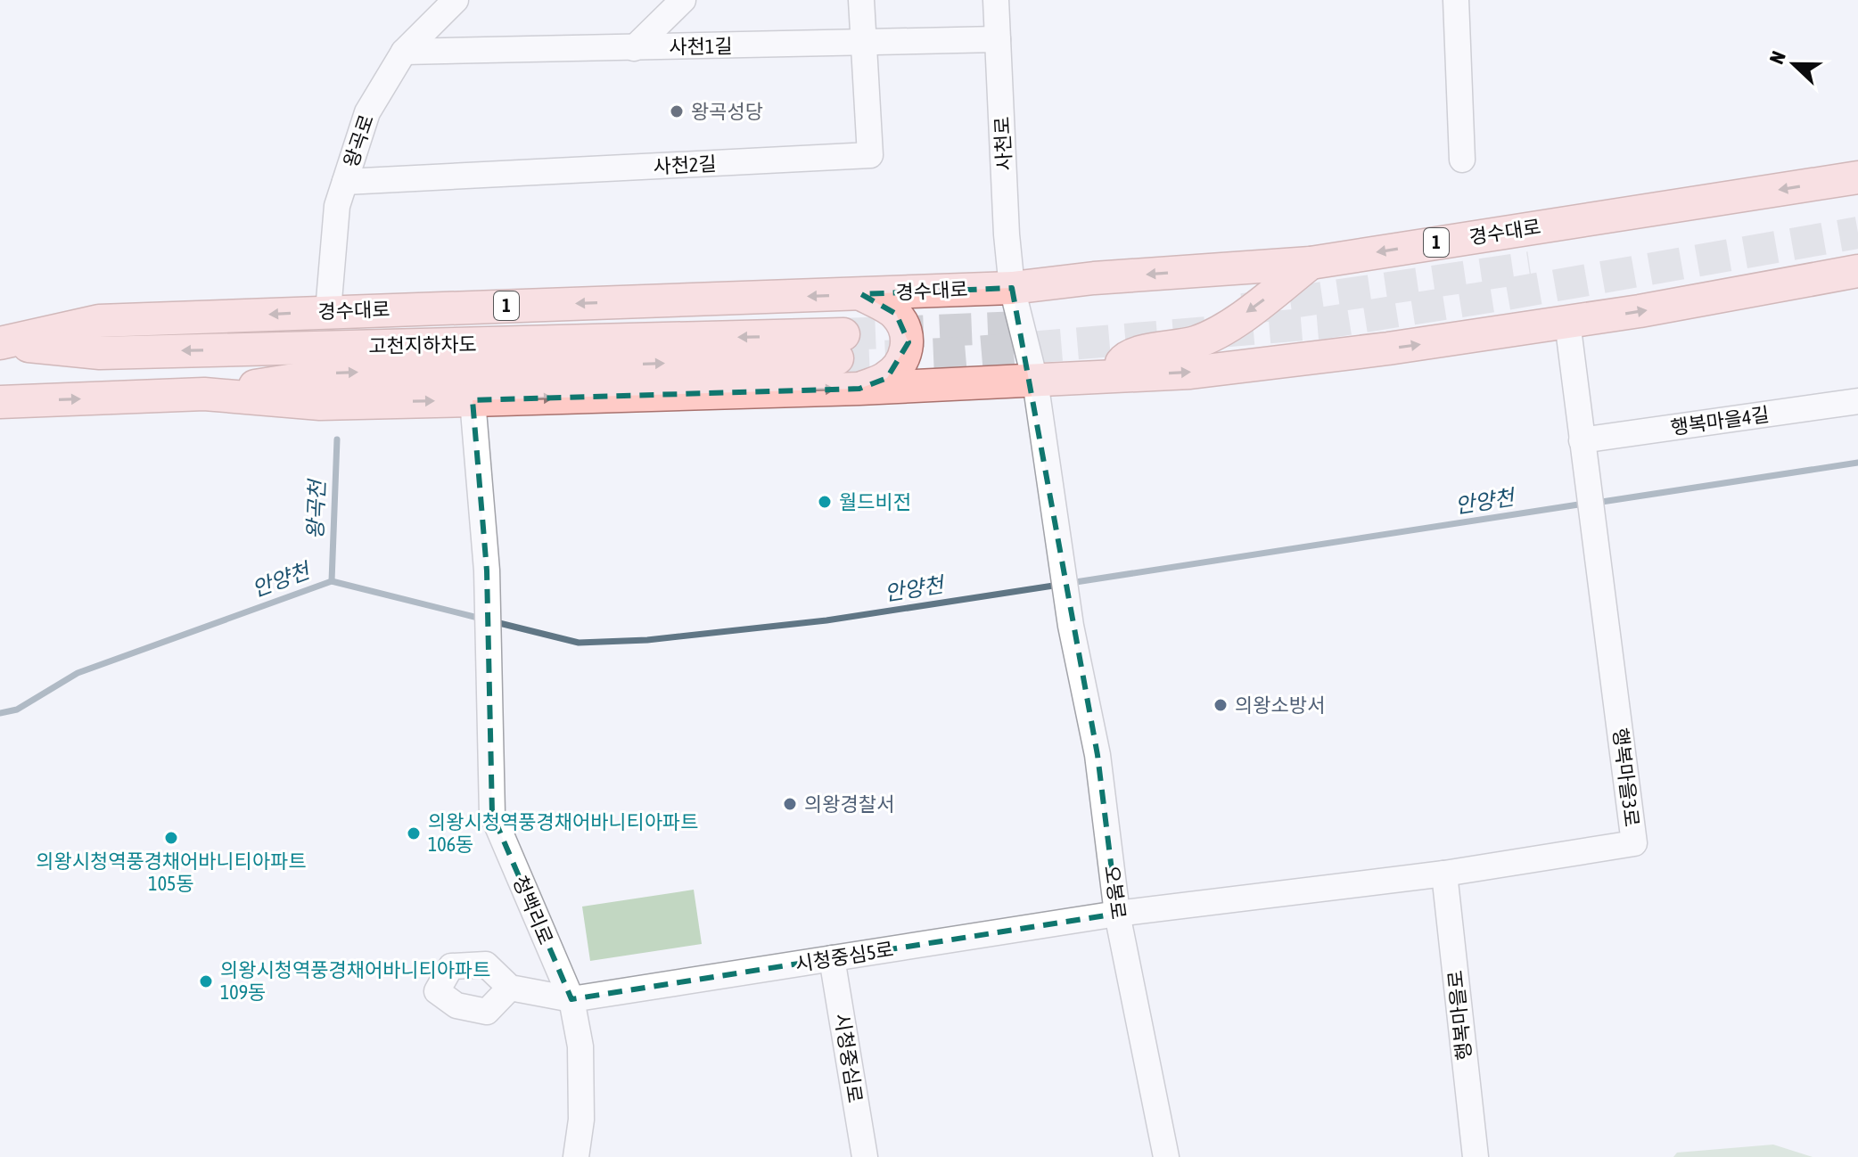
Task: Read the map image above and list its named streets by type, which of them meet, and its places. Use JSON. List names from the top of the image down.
{
  "streets": {
    "main road": ["경수대로", "1", "고천지하차도"],
    "street": [
      "사천1길",
      "왕곡로",
      "사천로",
      "사천2길",
      "행복마을4길",
      "행복마을3로",
      "오봉로",
      "청백리로",
      "시청중심5로",
      "행복마을로",
      "시청중심로"
    ]
  },
  "crossings": [
    ["사천1길", "왕곡로"],
    ["사천1길", "사천로"],
    ["사천1길", "사천2길"],
    ["왕곡로", "사천2길"],
    ["왕곡로", "경수대로"],
    ["사천로", "경수대로"],
    ["경수대로", "고천지하차도"],
    ["1", "고천지하차도"],
    ["1", "행복마을3로"],
    ["1", "오봉로"],
    ["1", "청백리로"],
    ["행복마을4길", "행복마을3로"],
    ["행복마을3로", "오봉로"],
    ["행복마을3로", "시청중심5로"],
    ["행복마을3로", "행복마을로"],
    ["오봉로", "시청중심5로"],
    ["청백리로", "시청중심5로"],
    ["시청중심5로", "시청중심로"]
  ],
  "water": ["안양천", "왕곡천"],
  "places": [
    "왕곡성당",
    "월드비전",
    "의왕소방서",
    "의왕경찰서",
    "의왕시청역풍경채어바니티아파트 106동",
    "의왕시청역풍경채어바니티아파트 105동",
    "의왕시청역풍경채어바니티아파트 109동"
  ],
  "north": "left"
}
